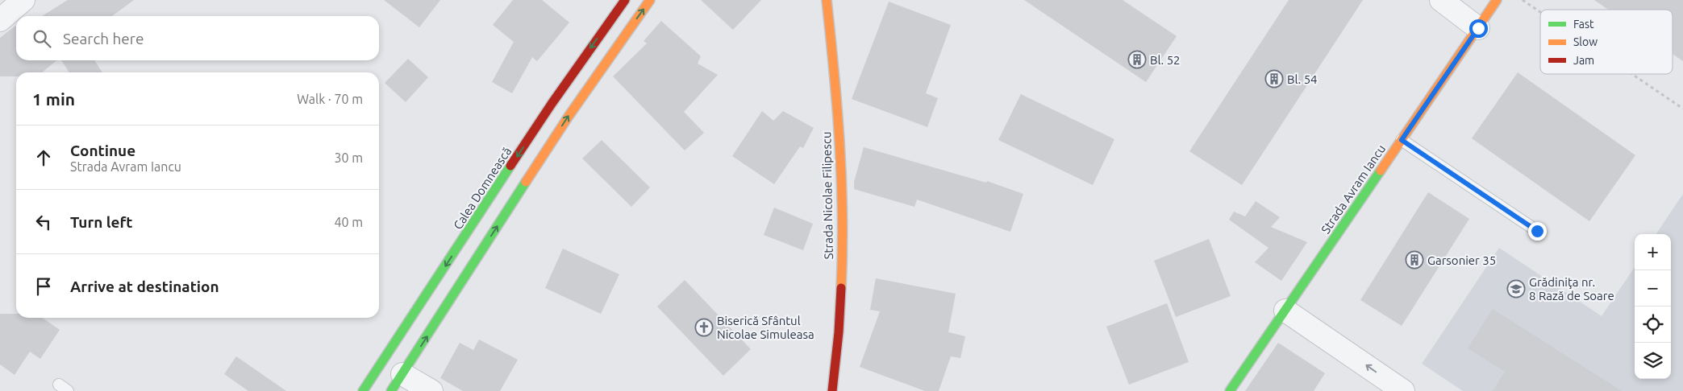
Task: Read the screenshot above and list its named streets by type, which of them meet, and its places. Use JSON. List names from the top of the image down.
{
  "streets": {
    "main road": ["Calea Domnească", "Strada Avram Iancu", "Strada Nicolae Filipescu"]
  },
  "places": {
    "building": ["Bl. 52", "Bl. 54", "Garsonier 35"],
    "school or university": ["Grădiniţa nr. 8 Rază de Soare"],
    "church": ["Biserică Sfântul Nicolae Simuleasa"]
  },
  "legend": ["Fast", "Slow", "Jam"],
  "page": {
    "search": "Search here",
    "heading": ["1 min", "Walk · 70 m"],
    "list": [
      ["Continue", "Strada Avram Iancu", "30 m"],
      ["Turn left", "40 m"],
      "Arrive at destination"
    ],
    "map_buttons": ["+", "−"]
  }
}
